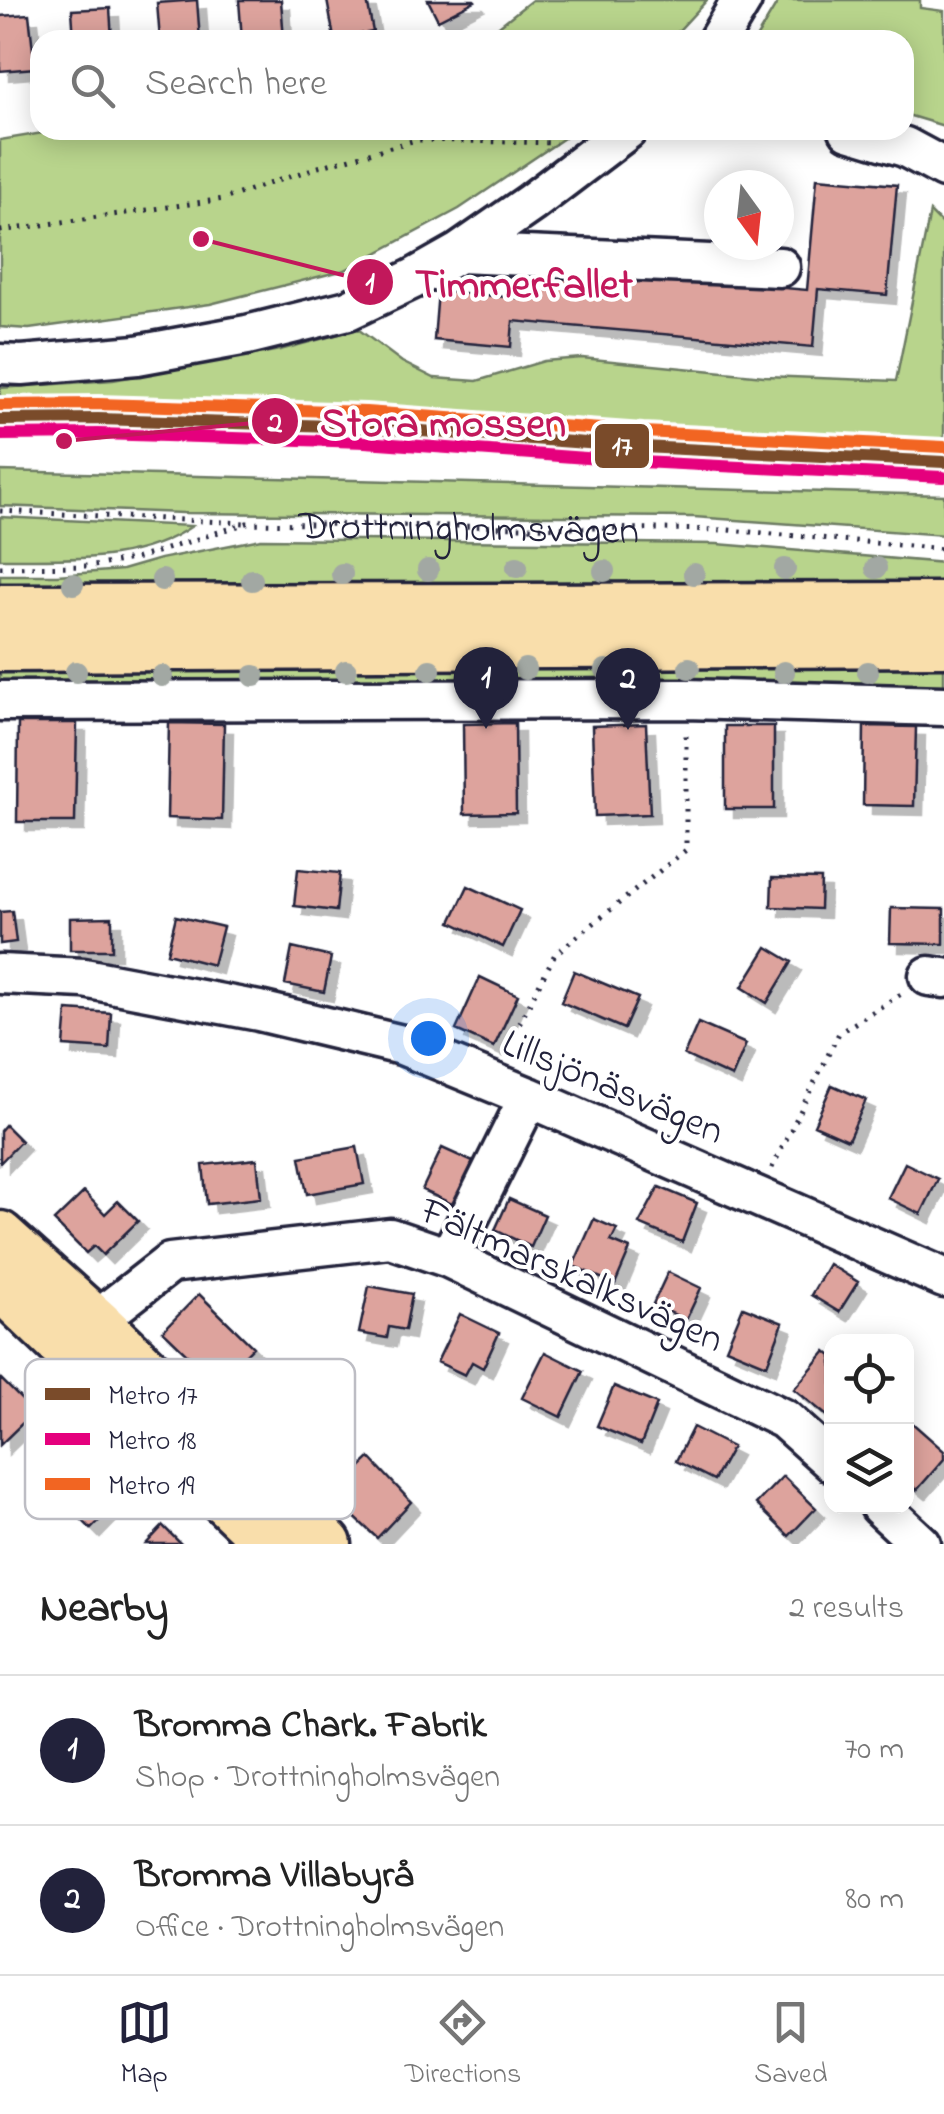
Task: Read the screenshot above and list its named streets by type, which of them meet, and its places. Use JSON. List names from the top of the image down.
{
  "streets": {
    "main road": ["Drottningholmsvägen"],
    "street": ["Lillsjönäsvägen", "Fältmarskalksvägen"]
  },
  "places": ["Timmerfallet", "Stora mossen"],
  "lines": ["metro line 19", "metro line 17", "metro line 18"],
  "legend": ["Metro 17", "Metro 18", "Metro 19"],
  "north": "bottom",
  "page": {
    "search": "Search here",
    "pins": ["1", "2"],
    "heading": ["Nearby", "2 results"],
    "list": [
      {
        "mark": "1",
        "name": "Bromma Chark. Fabrik",
        "note": "Shop · Drottningholmsvägen",
        "value": "70 m"
      },
      {
        "mark": "2",
        "name": "Bromma Villabyrå",
        "note": "Office · Drottningholmsvägen",
        "value": "80 m"
      }
    ],
    "nav": ["Map", "Directions", "Saved"]
  }
}
